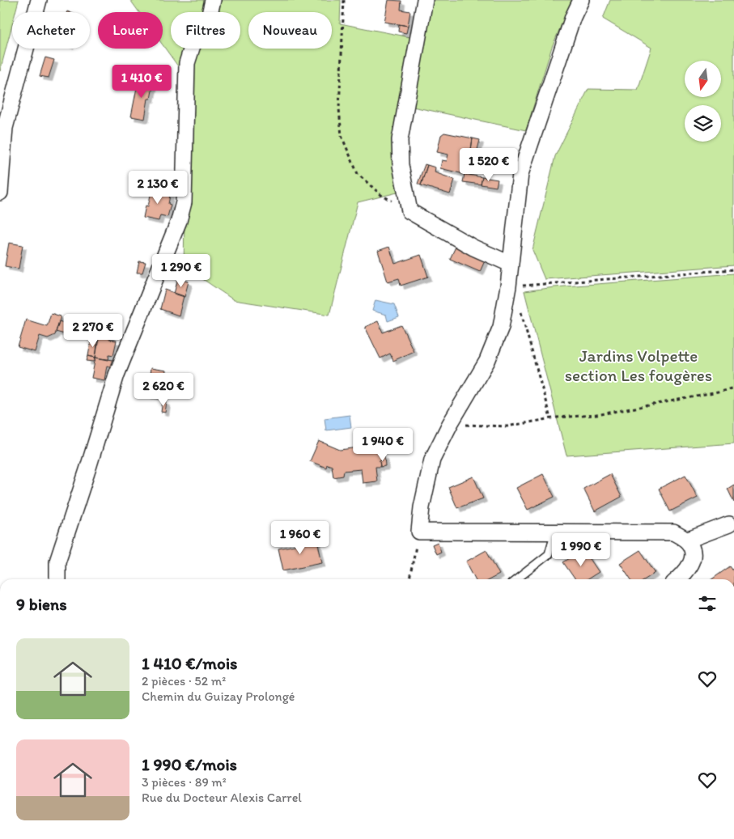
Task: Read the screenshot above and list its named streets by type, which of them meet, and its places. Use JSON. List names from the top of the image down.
{
  "parks": ["Jardins Volpette section Les fougères"],
  "north": "bottom",
  "page": {
    "chip": [
      "Acheter",
      "Louer",
      "Filtres",
      "Nouveau"
    ],
    "price": [
      "1 410 €",
      "1 520 €",
      "2 130 €",
      "1 290 €",
      "2 270 €",
      "2 620 €",
      "1 940 €",
      "1 960 €",
      "1 990 €"
    ],
    "heading": "9 biens",
    "list": [
      {
        "name": "1 410 €/mois",
        "note": "2 pièces · 52 m² · Chemin du Guizay Prolongé"
      },
      {
        "name": "1 990 €/mois",
        "note": "3 pièces · 89 m² · Rue du Docteur Alexis Carrel"
      }
    ]
  }
}
